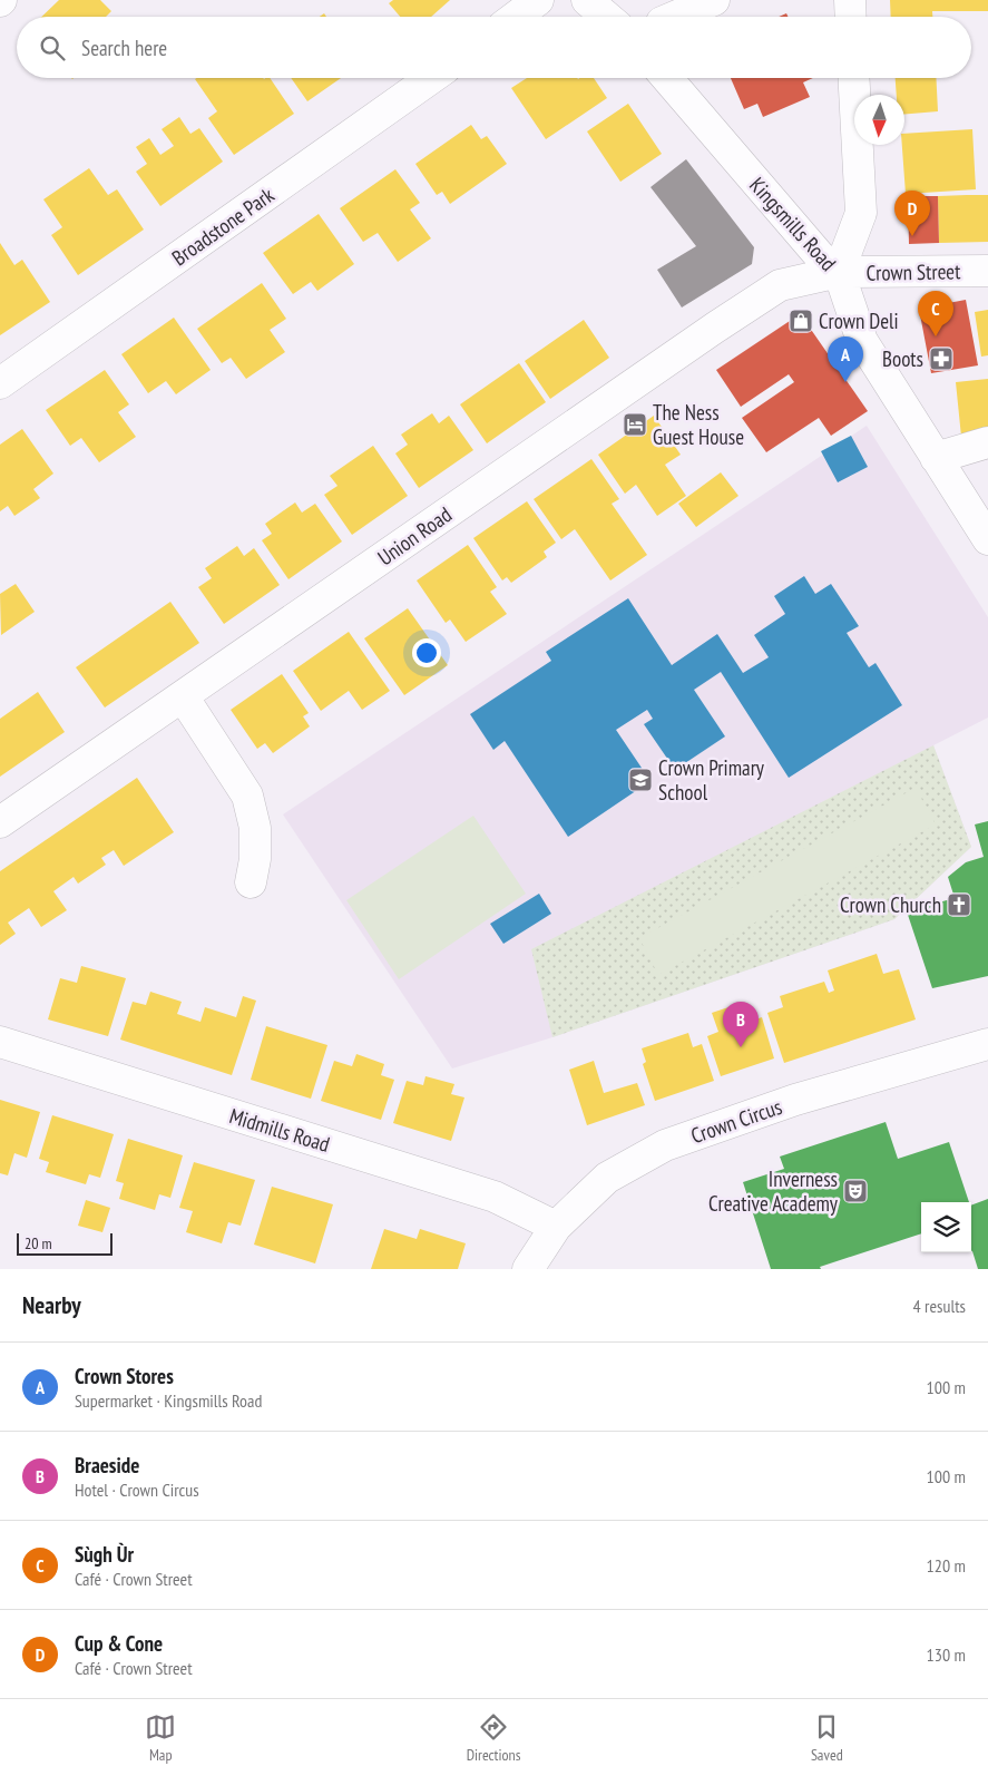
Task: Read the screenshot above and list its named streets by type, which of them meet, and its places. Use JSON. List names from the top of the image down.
{
  "streets": {
    "street": [
      "Kingsmills Road",
      "Broadstone Park",
      "Crown Street",
      "Union Road",
      "Crown Circus",
      "Midmills Road"
    ]
  },
  "crossings": [
    ["Kingsmills Road", "Crown Street"],
    ["Kingsmills Road", "Union Road"],
    ["Crown Street", "Union Road"],
    ["Crown Circus", "Midmills Road"]
  ],
  "places": {
    "shop": ["Crown Deli"],
    "pharmacy": ["Boots"],
    "hotel": ["The Ness Guest House"],
    "school or university": ["Crown Primary School"],
    "church": ["Crown Church"],
    "theatre": ["Inverness Creative Academy"]
  },
  "scale_bar": "20 m",
  "north": "bottom",
  "page": {
    "search": "Search here",
    "pins": [
      "D",
      "C",
      "A",
      "B"
    ],
    "scale": "20 m",
    "heading": ["Nearby", "4 results"],
    "list": [
      {
        "mark": "A",
        "name": "Crown Stores",
        "note": "Supermarket · Kingsmills Road",
        "value": "100 m"
      },
      {
        "mark": "B",
        "name": "Braeside",
        "note": "Hotel · Crown Circus",
        "value": "100 m"
      },
      {
        "mark": "C",
        "name": "Sùgh Ùr",
        "note": "Café · Crown Street",
        "value": "120 m"
      },
      {
        "mark": "D",
        "name": "Cup & Cone",
        "note": "Café · Crown Street",
        "value": "130 m"
      }
    ],
    "nav": ["Map", "Directions", "Saved"]
  }
}
